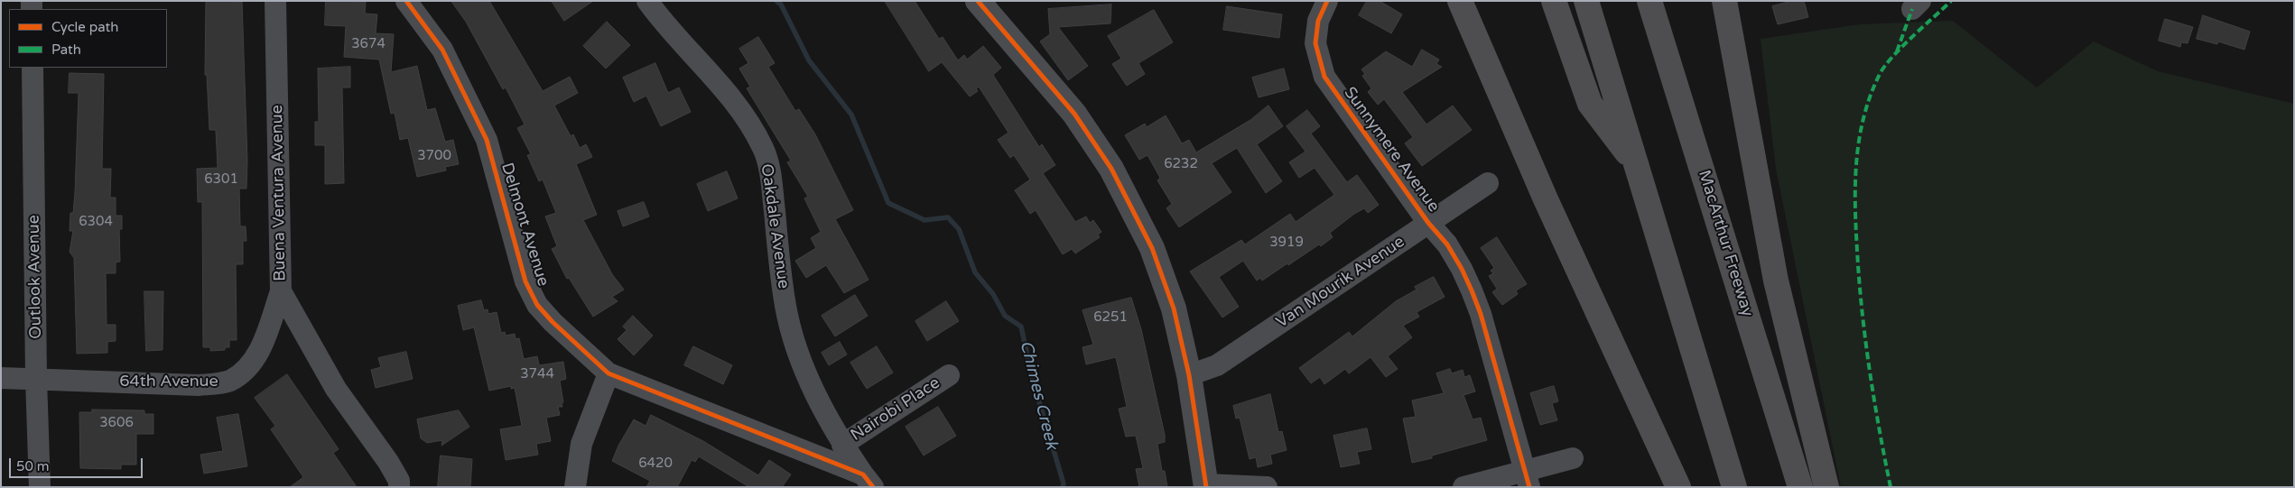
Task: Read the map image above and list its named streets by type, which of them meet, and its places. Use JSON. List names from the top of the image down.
{
  "streets": {
    "highway": ["MacArthur Freeway"],
    "street": [
      "Sunnymere Avenue",
      "Buena Ventura Avenue",
      "Delmont Avenue",
      "Oakdale Avenue",
      "Outlook Avenue",
      "Van Mourik Avenue",
      "64th Avenue",
      "Nairobi Place"
    ]
  },
  "crossings": [
    ["Sunnymere Avenue", "Van Mourik Avenue"],
    ["Buena Ventura Avenue", "64th Avenue"],
    ["Delmont Avenue", "Oakdale Avenue"],
    ["Oakdale Avenue", "Nairobi Place"],
    ["Outlook Avenue", "64th Avenue"]
  ],
  "water": ["Chimes Creek"],
  "house_numbers": [
    "3674",
    "3700",
    "6232",
    "6301",
    "6304",
    "3919",
    "6251",
    "3744",
    "3606",
    "6420"
  ],
  "legend": ["Cycle path", "Path"],
  "scale_bar": "50 m"
}
